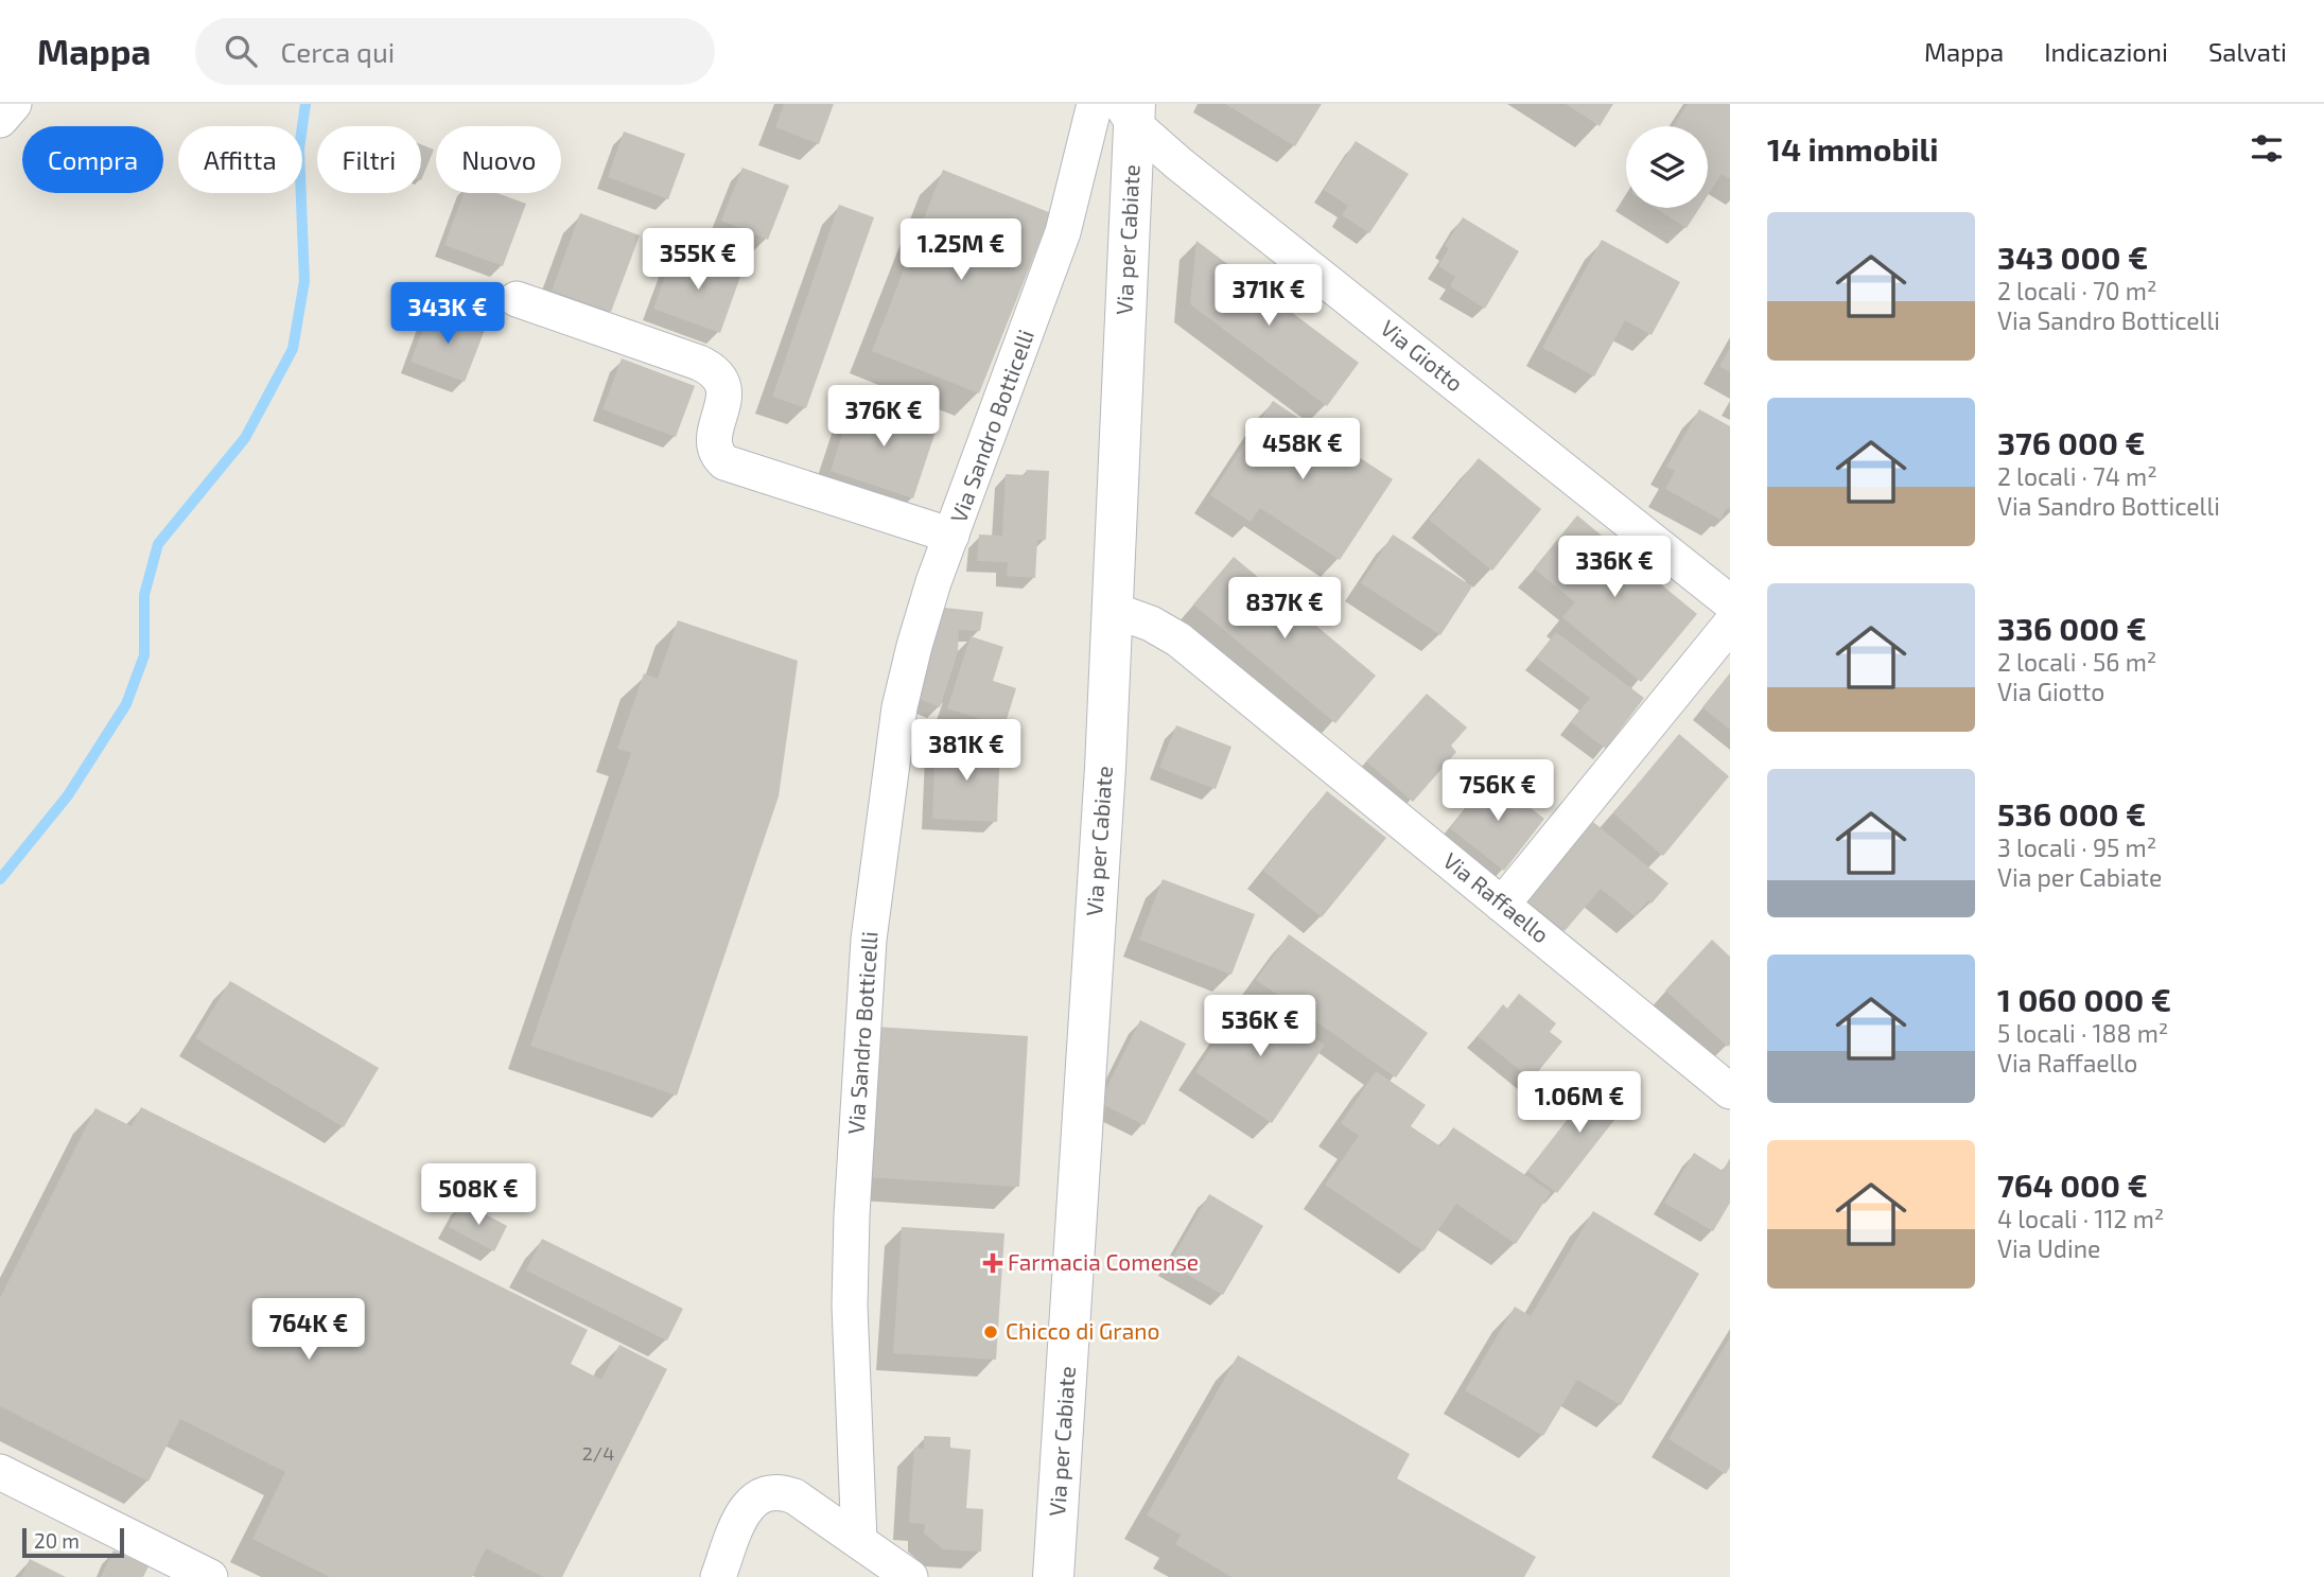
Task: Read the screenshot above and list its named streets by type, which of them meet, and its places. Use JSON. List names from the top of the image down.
{
  "streets": {
    "street": [
      "Via per Cabiate",
      "Via Giotto",
      "Via Sandro Botticelli",
      "Via Raffaello"
    ]
  },
  "crossings": [
    ["Via per Cabiate", "Via Giotto"],
    ["Via per Cabiate", "Via Raffaello"]
  ],
  "places": {
    "health": ["Farmacia Comense"],
    "other": ["Chicco di Grano"]
  },
  "house_numbers": ["2/4"],
  "scale_bar": "20 m",
  "page": {
    "header": "Mappa",
    "search": "Cerca qui",
    "nav": ["Mappa", "Indicazioni", "Salvati"],
    "heading": "14 immobili",
    "chip": [
      "Compra",
      "Affitta",
      "Filtri",
      "Nuovo"
    ],
    "list": [
      {
        "name": "343 000 €",
        "note": "2 locali · 70 m² · Via Sandro Botticelli"
      },
      {
        "name": "376 000 €",
        "note": "2 locali · 74 m² · Via Sandro Botticelli"
      },
      {
        "name": "336 000 €",
        "note": "2 locali · 56 m² · Via Giotto"
      },
      {
        "name": "536 000 €",
        "note": "3 locali · 95 m² · Via per Cabiate"
      },
      {
        "name": "1 060 000 €",
        "note": "5 locali · 188 m² · Via Raffaello"
      },
      {
        "name": "764 000 €",
        "note": "4 locali · 112 m² · Via Udine"
      }
    ],
    "price": [
      "1.25M €",
      "355K €",
      "371K €",
      "343K €",
      "376K €",
      "458K €",
      "336K €",
      "837K €",
      "381K €",
      "756K €",
      "536K €",
      "1.06M €",
      "508K €",
      "764K €"
    ],
    "scale": "20 m"
  }
}
